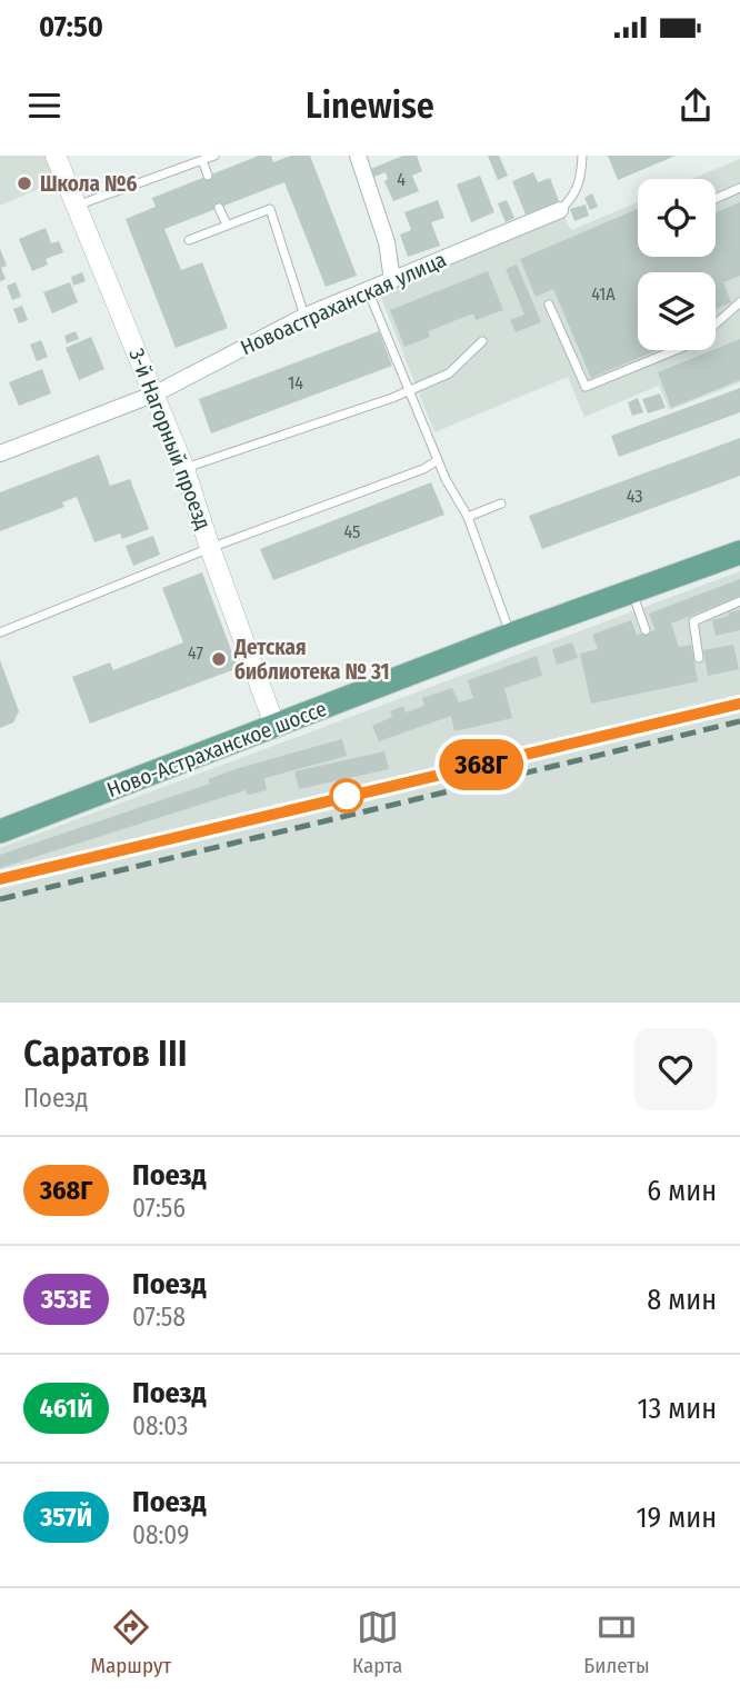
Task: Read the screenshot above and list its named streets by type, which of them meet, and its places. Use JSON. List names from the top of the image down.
{
  "streets": {
    "main road": ["Ново-Астраханское шоссе"],
    "street": ["Новоастраханская улица", "3-й Нагорный проезд"]
  },
  "crossings": [
    ["Новоастраханская улица", "3-й Нагорный проезд"],
    ["3-й Нагорный проезд", "Ново-Астраханское шоссе"]
  ],
  "places": ["Школа №6", "Детская библиотека № 31"],
  "house_numbers": [
    "4",
    "41А",
    "14",
    "43",
    "45",
    "47"
  ],
  "page": {
    "status": "07:50",
    "header": "Linewise",
    "on_map": "368Г",
    "heading": ["Саратов III", "Поезд"],
    "list": [
      {
        "mark": "368Г",
        "name": "Поезд",
        "note": "07:56",
        "value": "6 мин"
      },
      {
        "mark": "353Е",
        "name": "Поезд",
        "note": "07:58",
        "value": "8 мин"
      },
      {
        "mark": "461Й",
        "name": "Поезд",
        "note": "08:03",
        "value": "13 мин"
      },
      {
        "mark": "357Й",
        "name": "Поезд",
        "note": "08:09",
        "value": "19 мин"
      }
    ],
    "tabs": ["Маршрут", "Карта", "Билеты"]
  }
}
